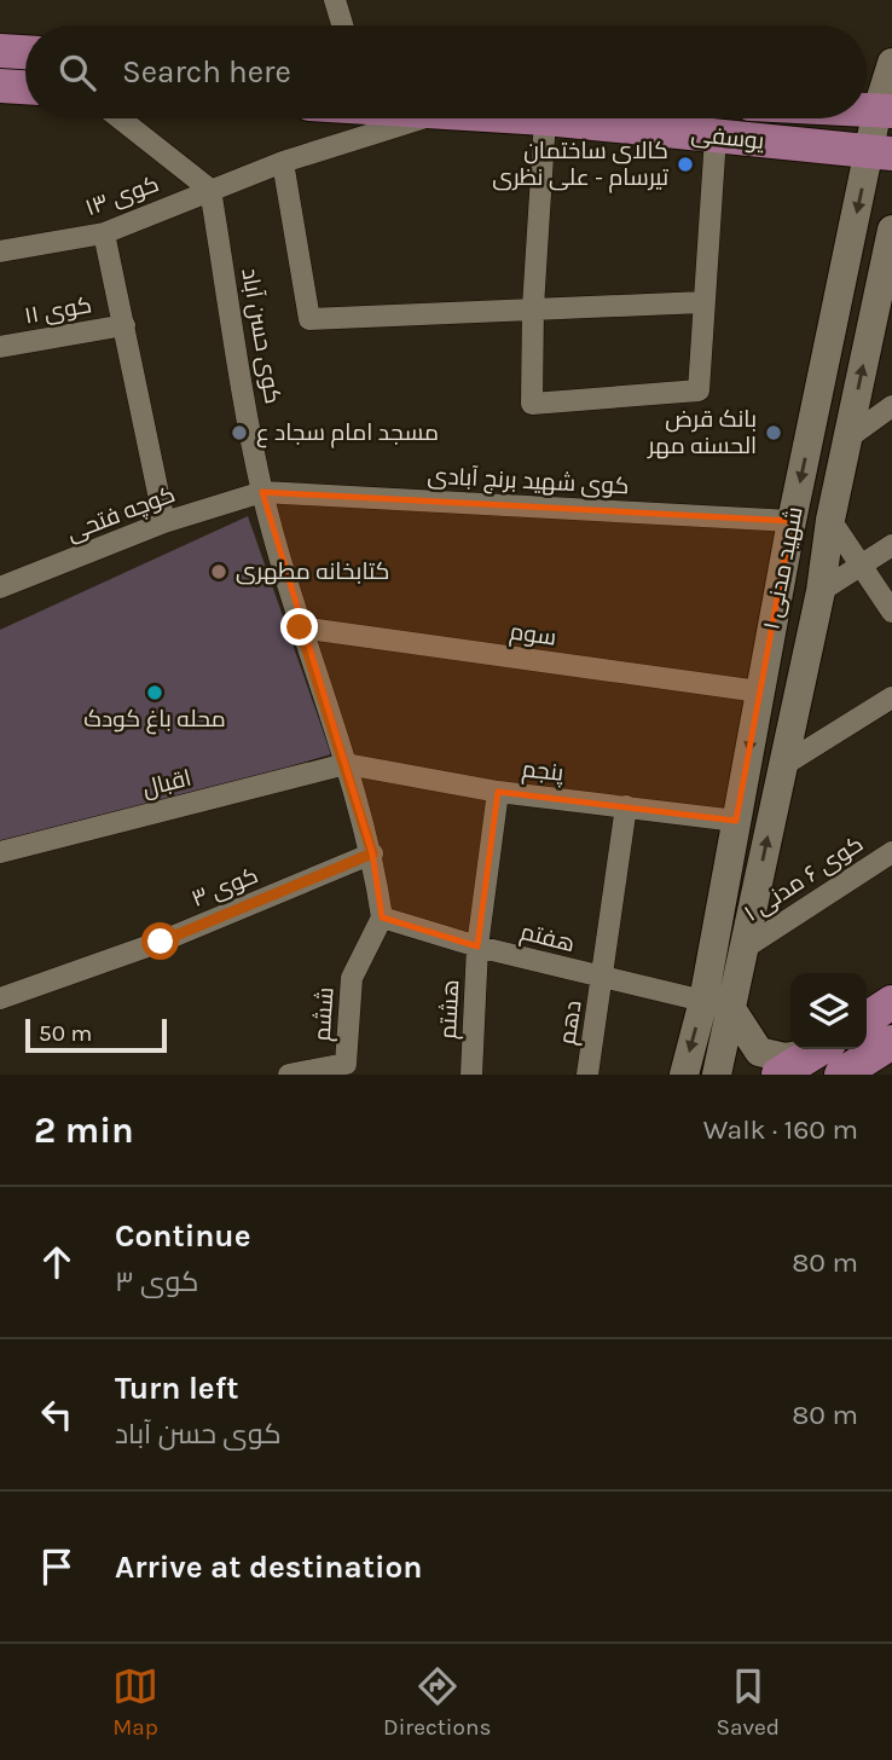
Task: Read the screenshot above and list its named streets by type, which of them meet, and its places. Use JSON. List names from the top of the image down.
{
  "streets": {
    "main road": ["یوسفی", "شهید مدنی ۱"],
    "street": [
      "کوی ۱۳",
      "کوی ۱۱",
      "کوی حسن آباد",
      "کوی شهید برنج آبادی",
      "کوچه فتحی",
      "سوم",
      "پنجم",
      "اقبال",
      "کوی ۶ مدنی ۱",
      "کوی ۳",
      "هفتم",
      "هشتم",
      "ششم",
      "دهم"
    ]
  },
  "crossings": [
    ["یوسفی", "شهید مدنی ۱"],
    ["کوی ۱۳", "کوی حسن آباد"],
    ["کوی حسن آباد", "کوی شهید برنج آبادی"],
    ["کوی حسن آباد", "کوچه فتحی"],
    ["کوی حسن آباد", "سوم"],
    ["کوی حسن آباد", "پنجم"],
    ["کوی حسن آباد", "اقبال"],
    ["کوی حسن آباد", "کوی ۳"],
    ["کوی حسن آباد", "هفتم"],
    ["کوی حسن آباد", "ششم"],
    ["کوی شهید برنج آبادی", "کوچه فتحی"],
    ["کوی شهید برنج آبادی", "شهید مدنی ۱"],
    ["شهید مدنی ۱", "سوم"],
    ["شهید مدنی ۱", "پنجم"],
    ["شهید مدنی ۱", "کوی ۶ مدنی ۱"],
    ["شهید مدنی ۱", "هفتم"],
    ["پنجم", "اقبال"],
    ["پنجم", "هشتم"],
    ["پنجم", "دهم"],
    ["هفتم", "هشتم"],
    ["هفتم", "ششم"],
    ["هفتم", "دهم"]
  ],
  "places": [
    "کالای ساختمان تیرسام - علی نظری",
    "مسجد امام سجاد ع",
    "بانک قرض الحسنه مهر",
    "کتابخانه مطهری",
    "محله باغ کودک"
  ],
  "scale_bar": "50 m",
  "page": {
    "search": "Search here",
    "scale": "50 m",
    "heading": ["2 min", "Walk · 160 m"],
    "list": [
      ["Continue", "کوی ۳", "80 m"],
      ["Turn left", "کوی حسن آباد", "80 m"],
      "Arrive at destination"
    ],
    "nav": ["Map", "Directions", "Saved"]
  }
}
